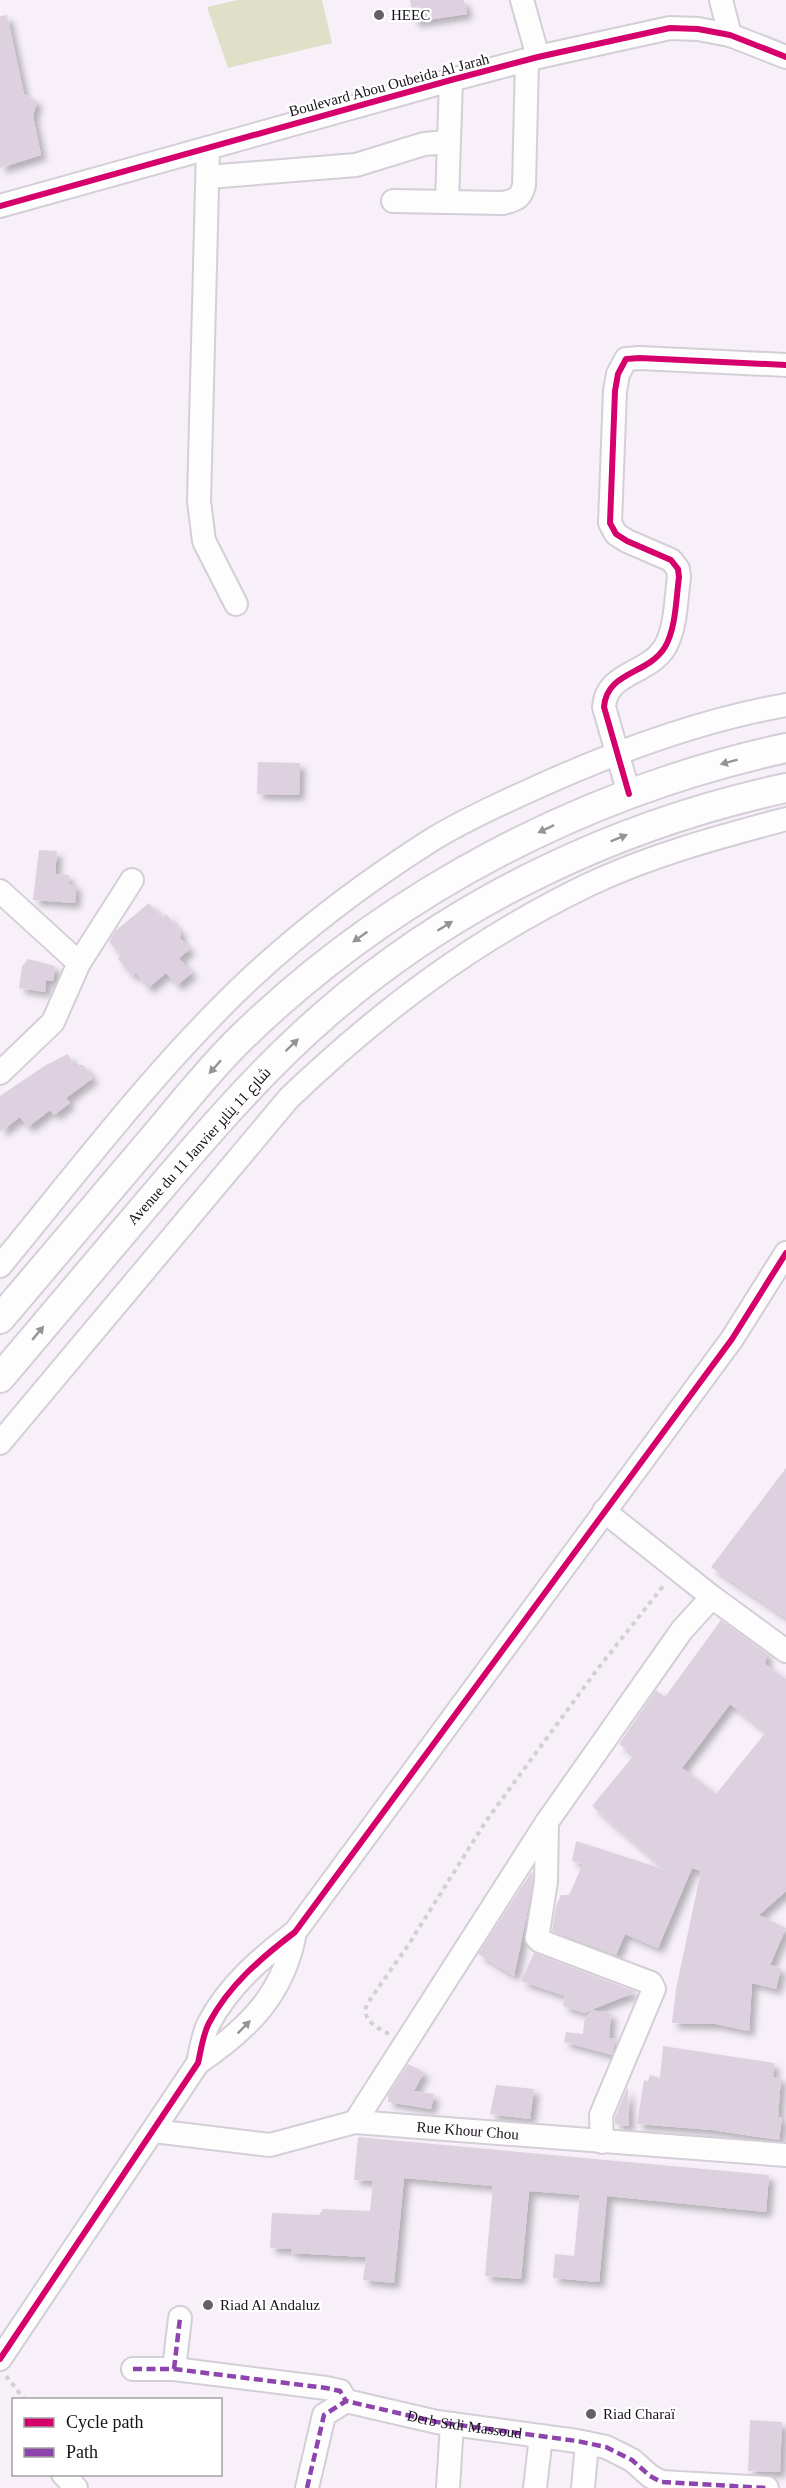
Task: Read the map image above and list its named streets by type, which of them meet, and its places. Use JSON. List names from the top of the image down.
{
  "streets": {
    "main road": ["Avenue du 11 Janvier شارع 11 يناير"],
    "street": ["Boulevard Abou Oubeida Al Jarah", "Rue Khour Chou", "Derb Sidi Massoud"]
  },
  "places": ["HEEC", "Riad Al Andaluz", "Riad Charaï"],
  "legend": ["Cycle path", "Path"]
}
